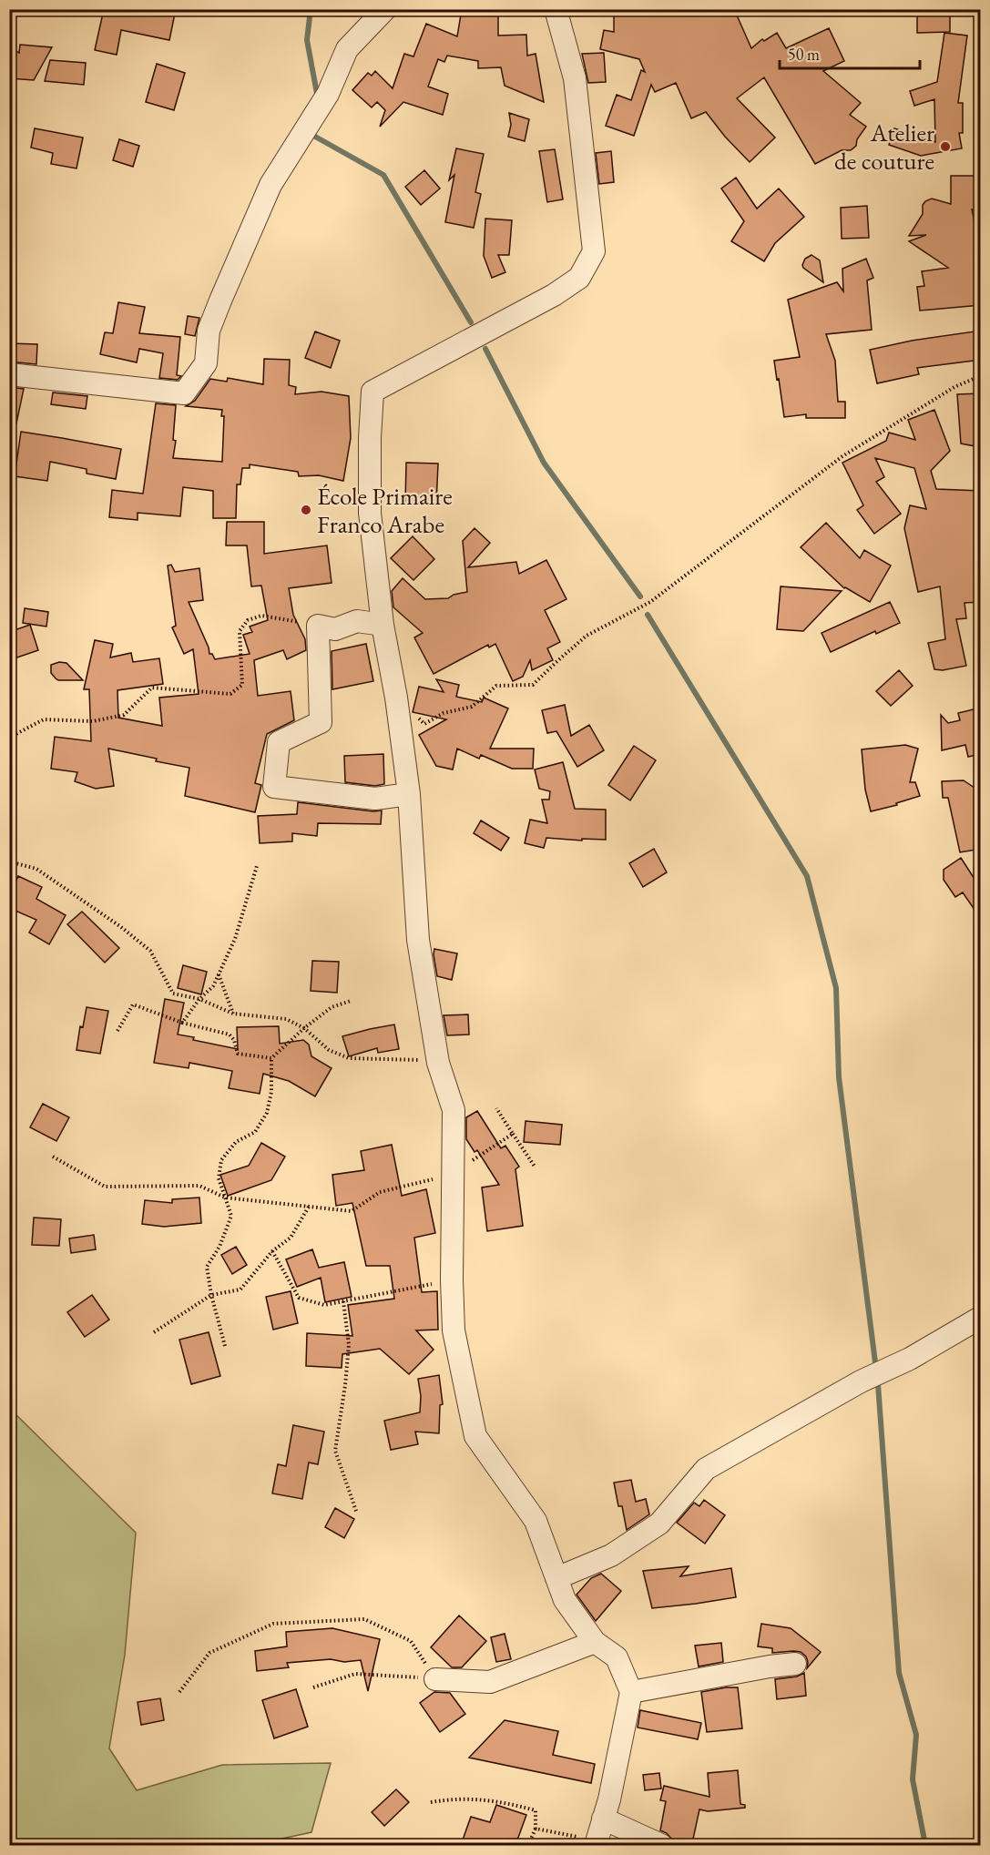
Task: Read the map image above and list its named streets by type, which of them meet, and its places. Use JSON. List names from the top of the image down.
{
  "places": ["Atelier de couture", "École Primaire Franco Arabe"],
  "scale_bar": "50 m"
}
